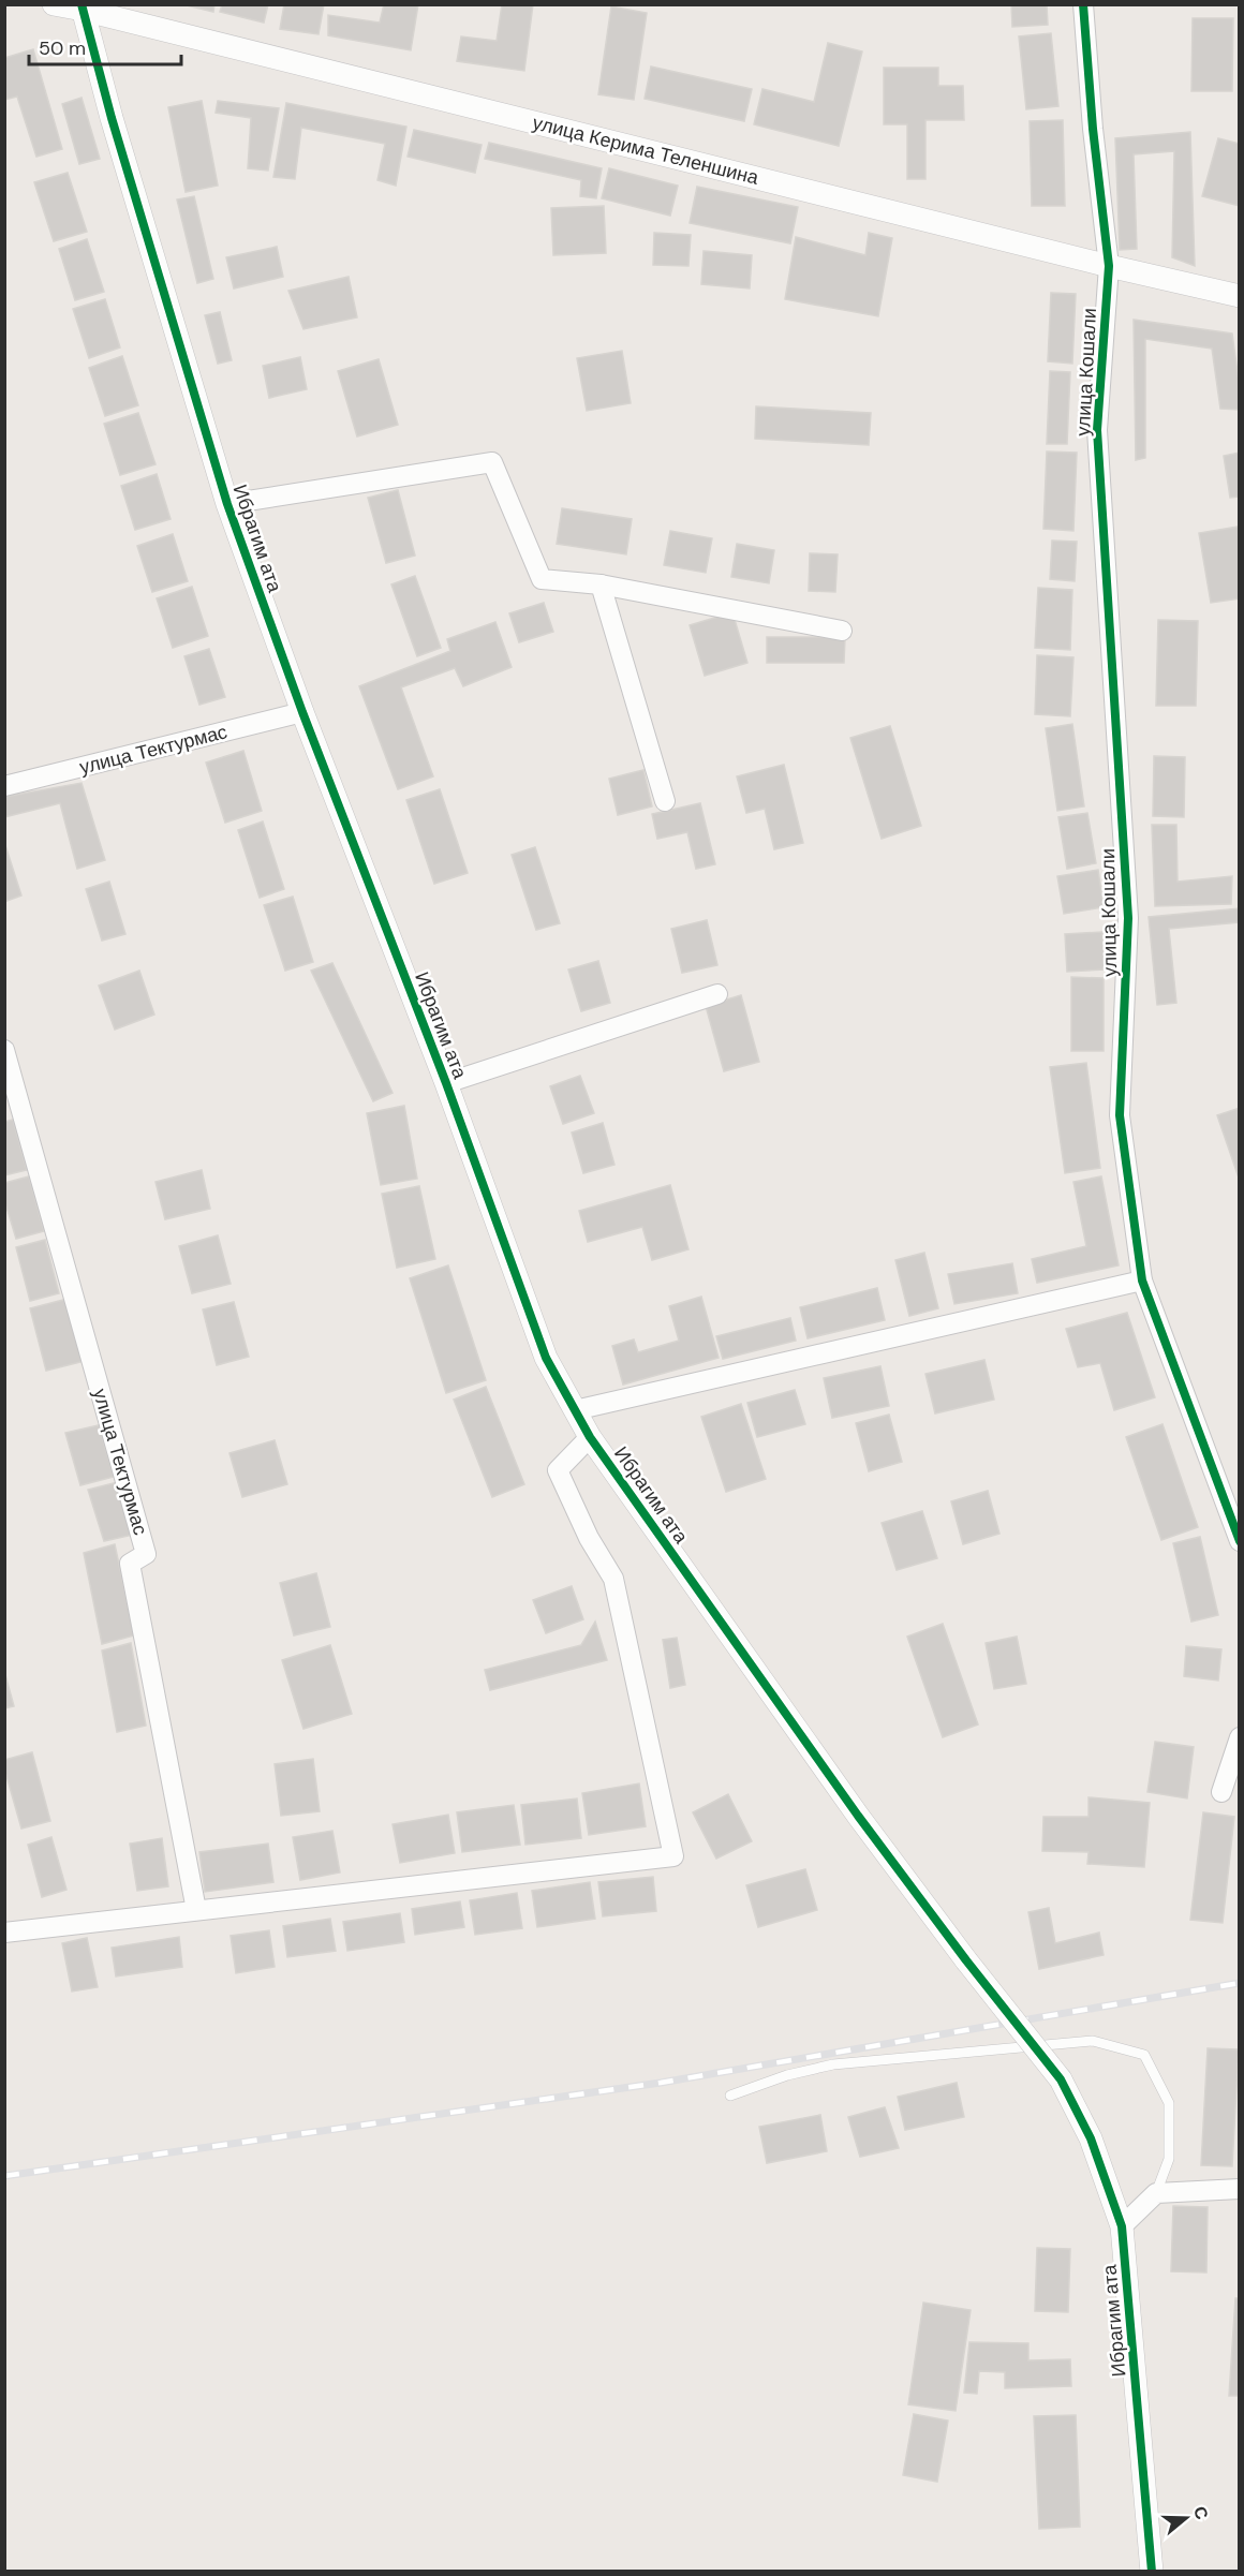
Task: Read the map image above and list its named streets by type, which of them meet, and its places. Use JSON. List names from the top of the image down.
{
  "streets": {
    "street": [
      "улица Керима Теленшина",
      "улица Кошали",
      "Ибрагим ата",
      "улица Тектурмас"
    ]
  },
  "crossings": [
    ["улица Керима Теленшина", "улица Кошали"],
    ["улица Керима Теленшина", "Ибрагим ата"],
    ["Ибрагим ата", "улица Тектурмас"]
  ],
  "scale_bar": "50 m",
  "north": "right"
}
